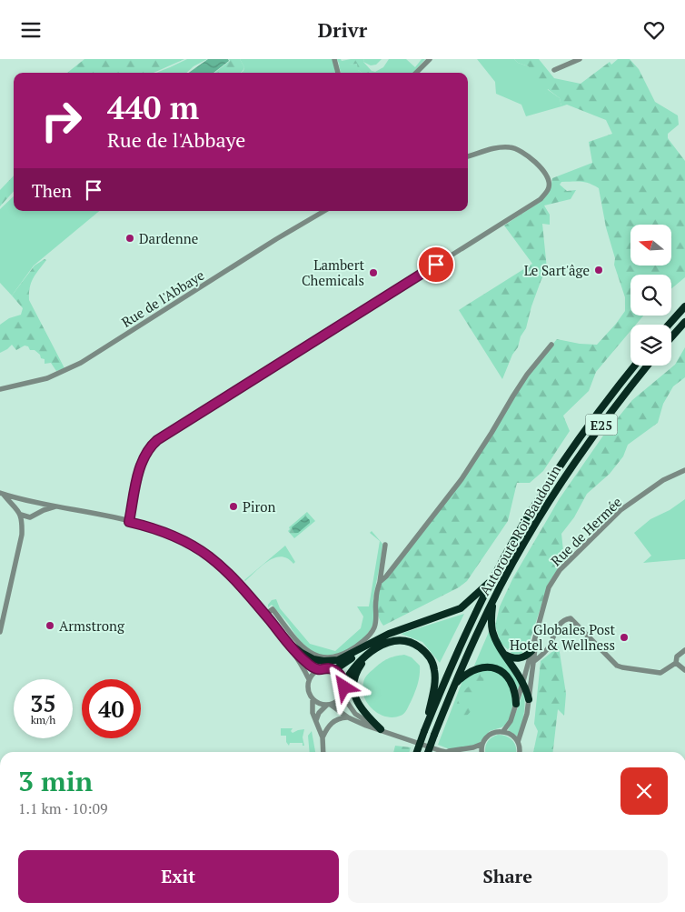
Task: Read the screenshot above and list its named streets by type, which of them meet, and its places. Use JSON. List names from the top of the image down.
{
  "streets": {
    "highway": ["E25", "Autoroute Roi Baudouin"],
    "street": ["Rue de l'Abbaye", "Rue de Hermée"]
  },
  "places": [
    "Dardenne",
    "Le Sart'âge",
    "Lambert Chemicals",
    "Piron",
    "Armstrong",
    "Globales Post Hotel & Wellness"
  ],
  "north": "left",
  "page": {
    "header": "Drivr",
    "turn": ["440 m", "Rue de l'Abbaye"],
    "then": "Then",
    "speed": "35 km/h",
    "limit": "40",
    "heading": ["3 min", "1.1 km · 10:09"],
    "buttons": ["Exit", "Share"]
  }
}
